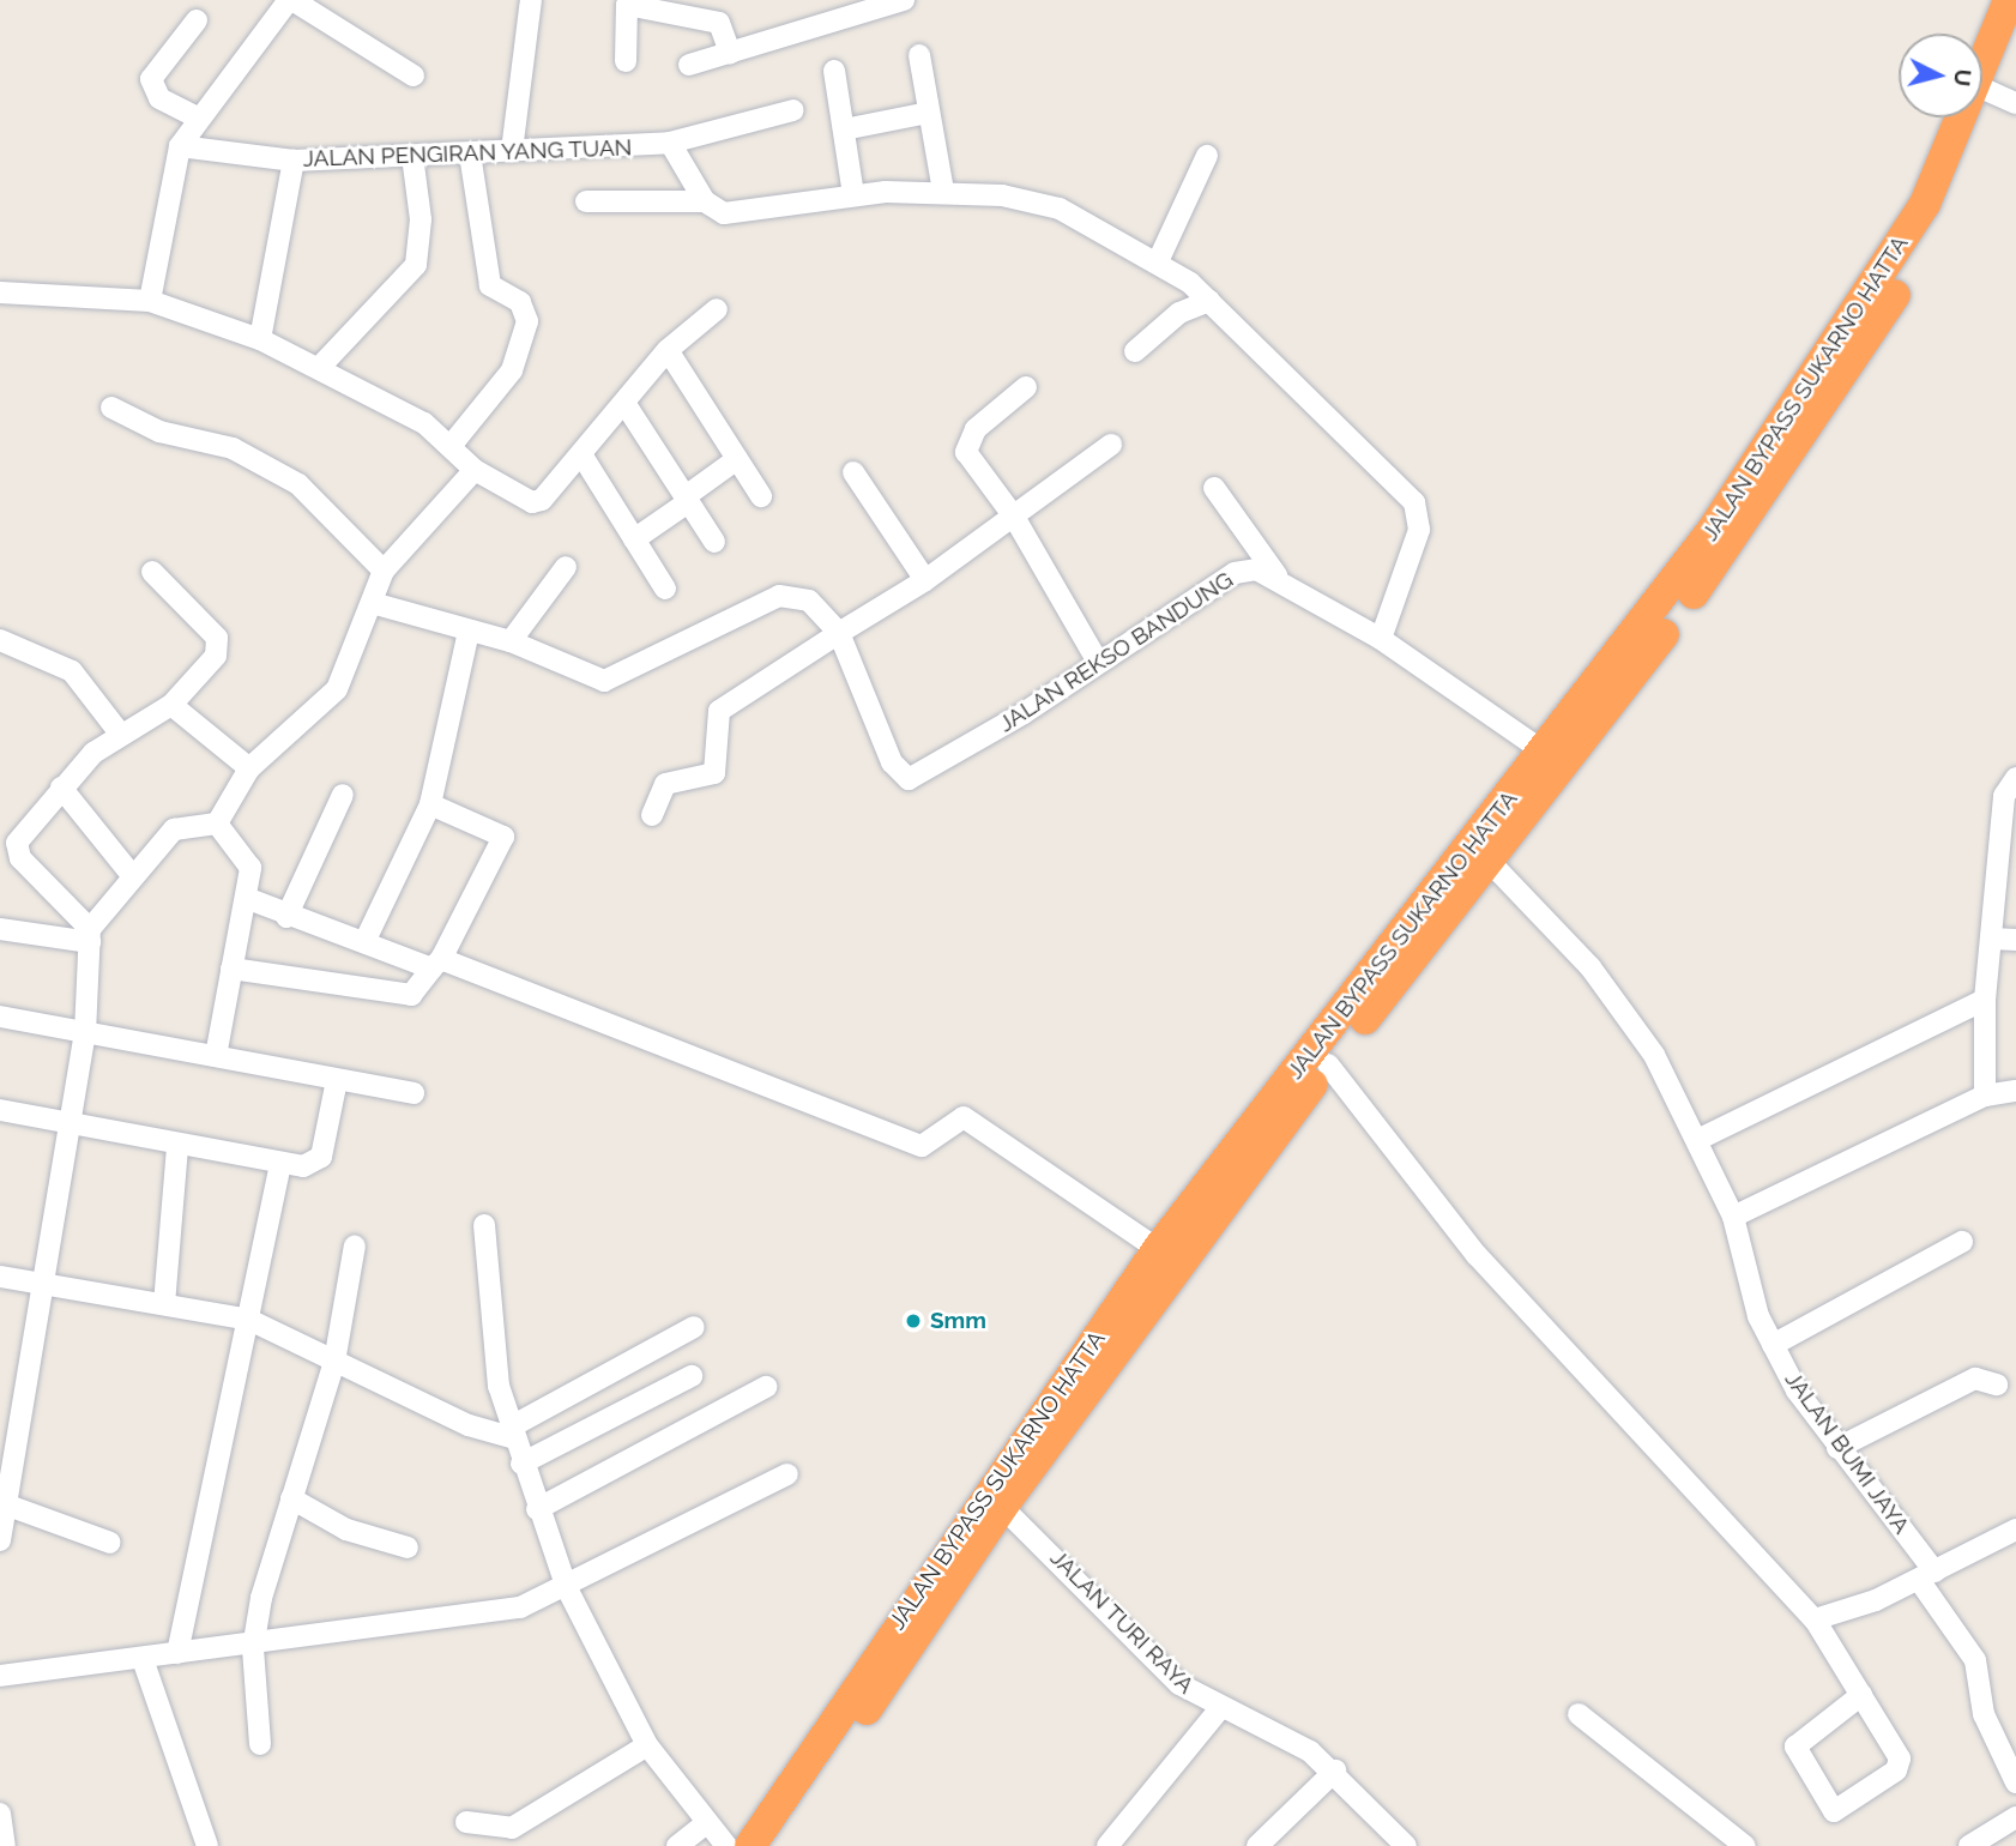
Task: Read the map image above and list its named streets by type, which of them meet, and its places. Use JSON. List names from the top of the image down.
{
  "streets": {
    "highway": ["JALAN BYPASS SUKARNO HATTA"],
    "street": [
      "JALAN PENGIRAN YANG TUAN",
      "JALAN REKSO BANDUNG",
      "JALAN BUMI JAYA",
      "JALAN TURI RAYA"
    ]
  },
  "crossings": [
    ["JALAN BYPASS SUKARNO HATTA", "JALAN REKSO BANDUNG"],
    ["JALAN BYPASS SUKARNO HATTA", "JALAN BUMI JAYA"],
    ["JALAN BYPASS SUKARNO HATTA", "JALAN TURI RAYA"]
  ],
  "places": ["Smm"],
  "north": "right"
}
